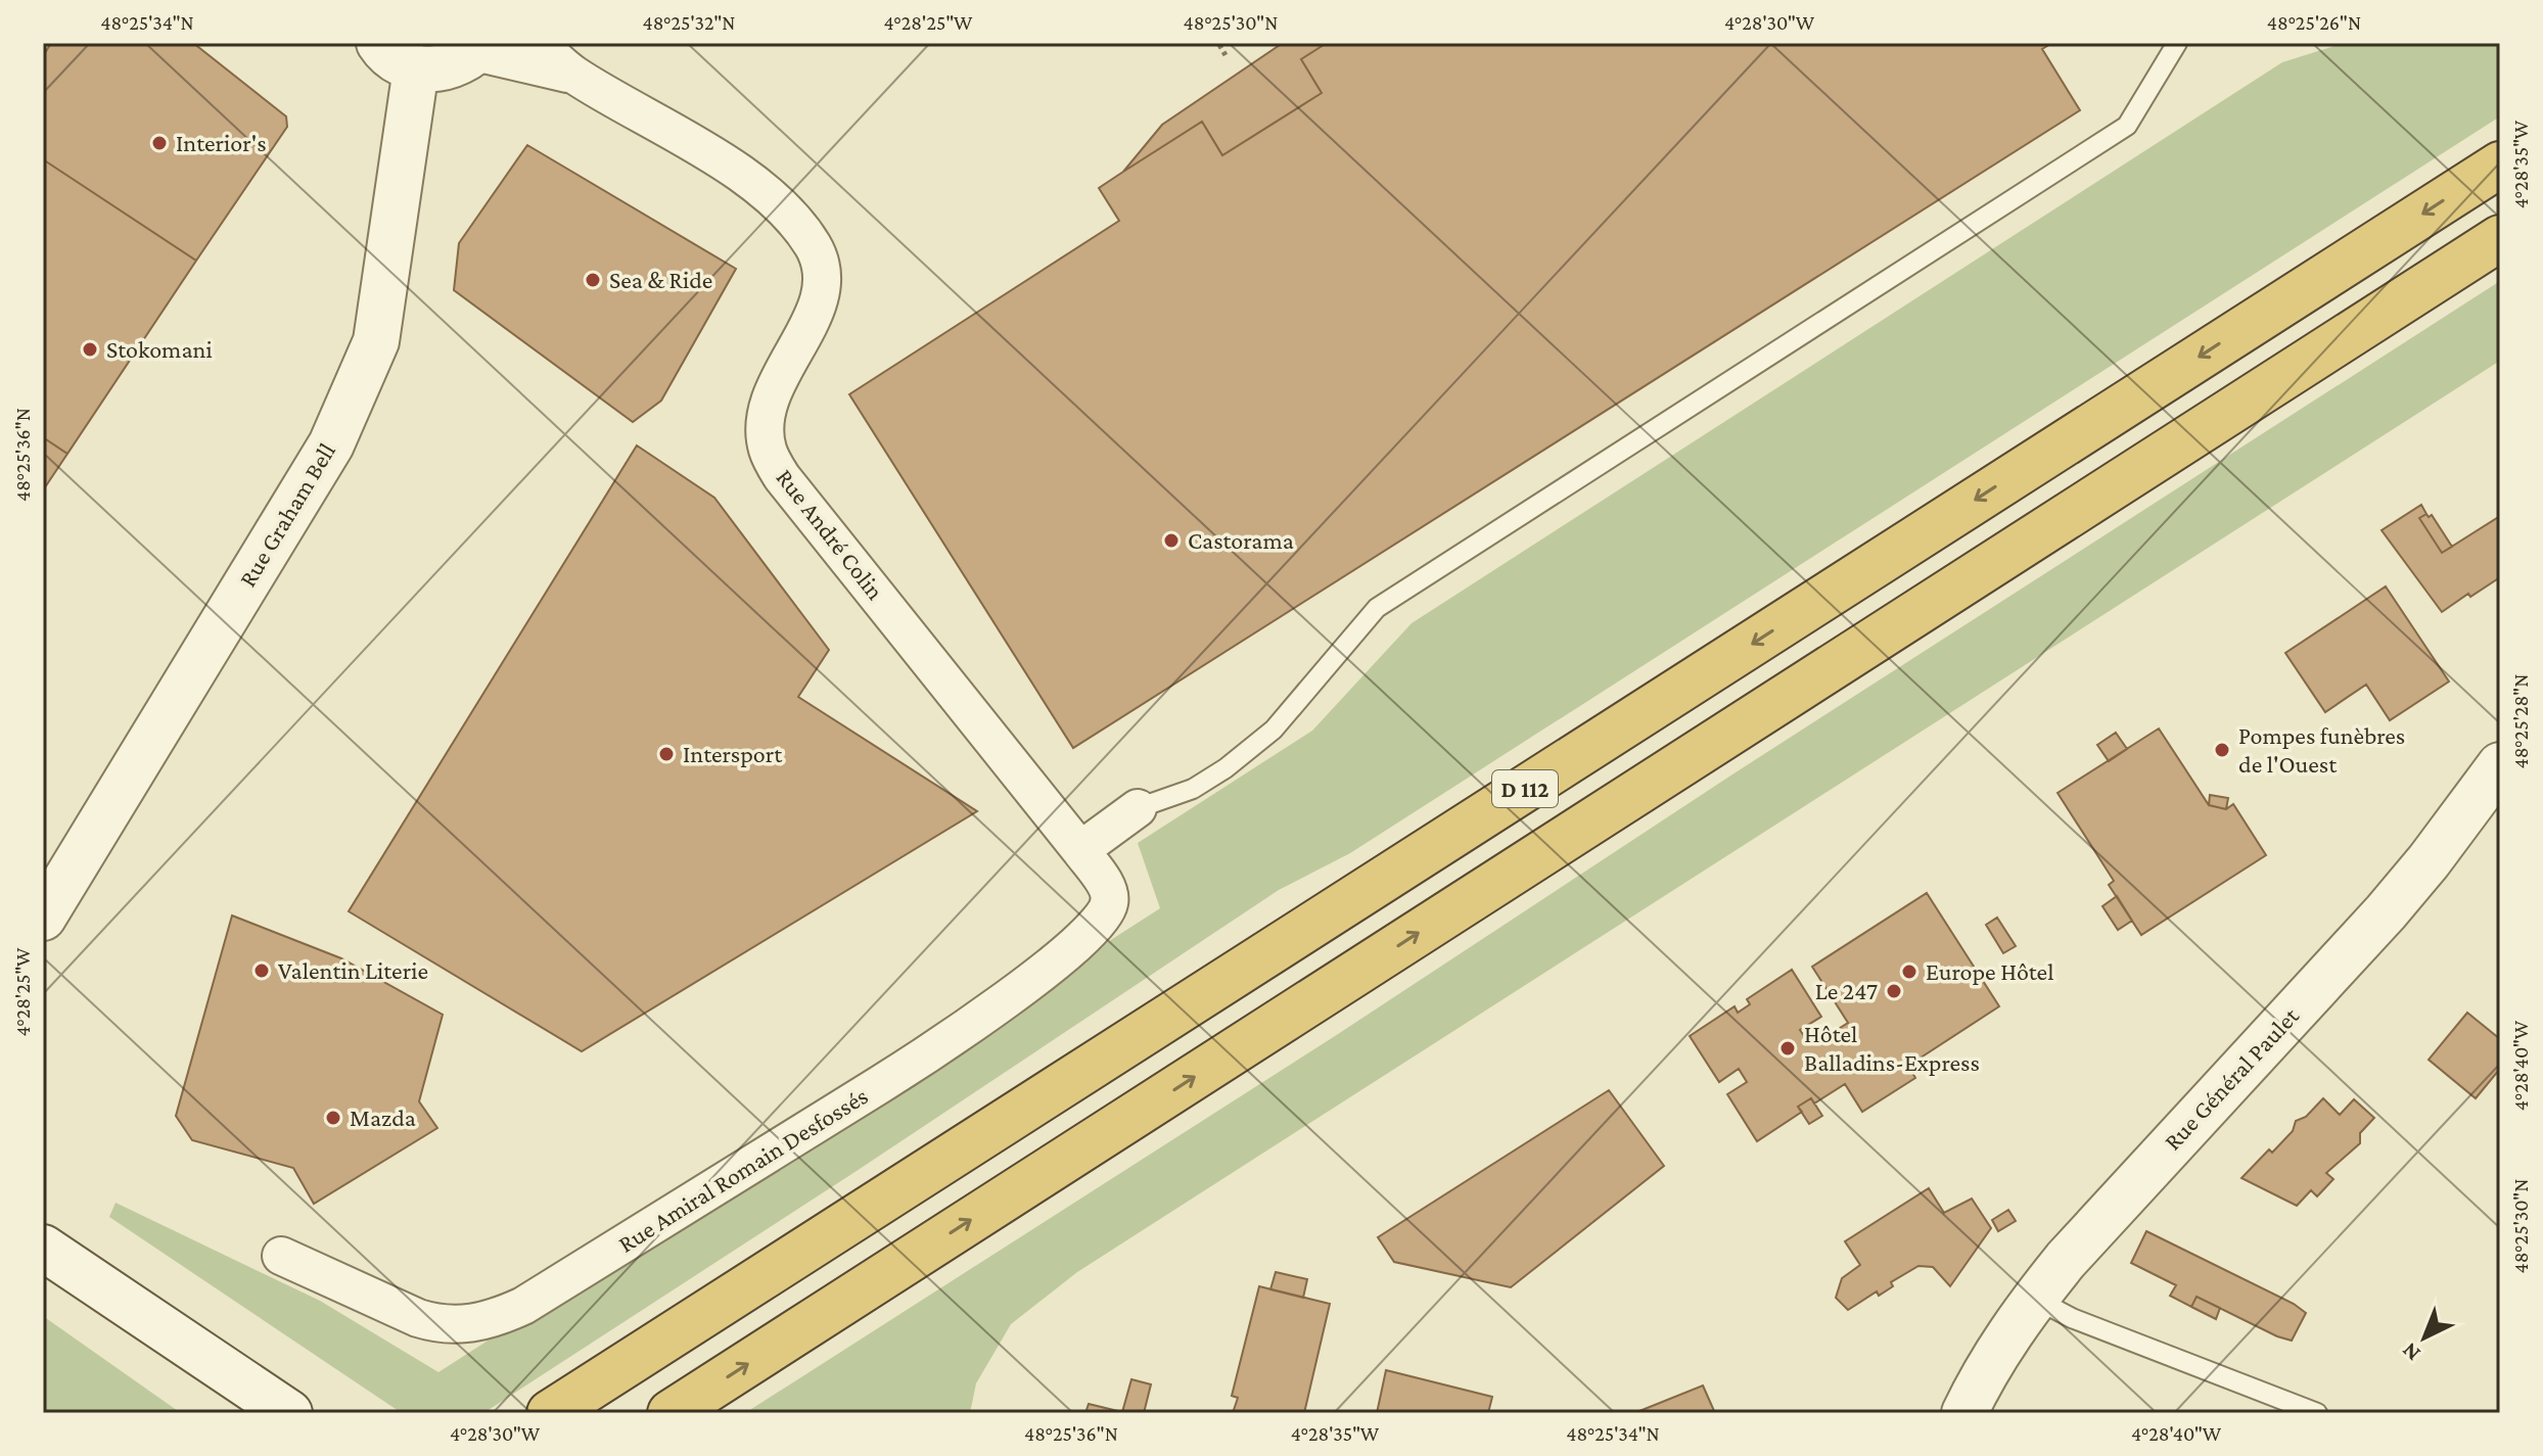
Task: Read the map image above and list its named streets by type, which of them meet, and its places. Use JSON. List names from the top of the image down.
{
  "streets": {
    "highway": ["D 112"],
    "street": [
      "Rue Graham Bell",
      "Rue André Colin",
      "Rue Général Paulet",
      "Rue Amiral Romain Desfossés"
    ]
  },
  "crossings": [
    ["Rue André Colin", "Rue Amiral Romain Desfossés"]
  ],
  "places": [
    "Interior's",
    "Sea & Ride",
    "Stokomani",
    "Castorama",
    "Pompes funèbres de l'Ouest",
    "Intersport",
    "Valentin Literie",
    "Europe Hôtel",
    "Le 247",
    "Hôtel Balladins-Express",
    "Mazda"
  ],
  "north": "bottom left",
  "coordinates": [
    "48°25'34\"N",
    "48°25'32\"N",
    "4°28'25\"W",
    "48°25'30\"N",
    "4°28'30\"W",
    "48°25'26\"N",
    "4°28'35\"W",
    "48°25'36\"N",
    "48°25'28\"N",
    "4°28'40\"W"
  ]
}
